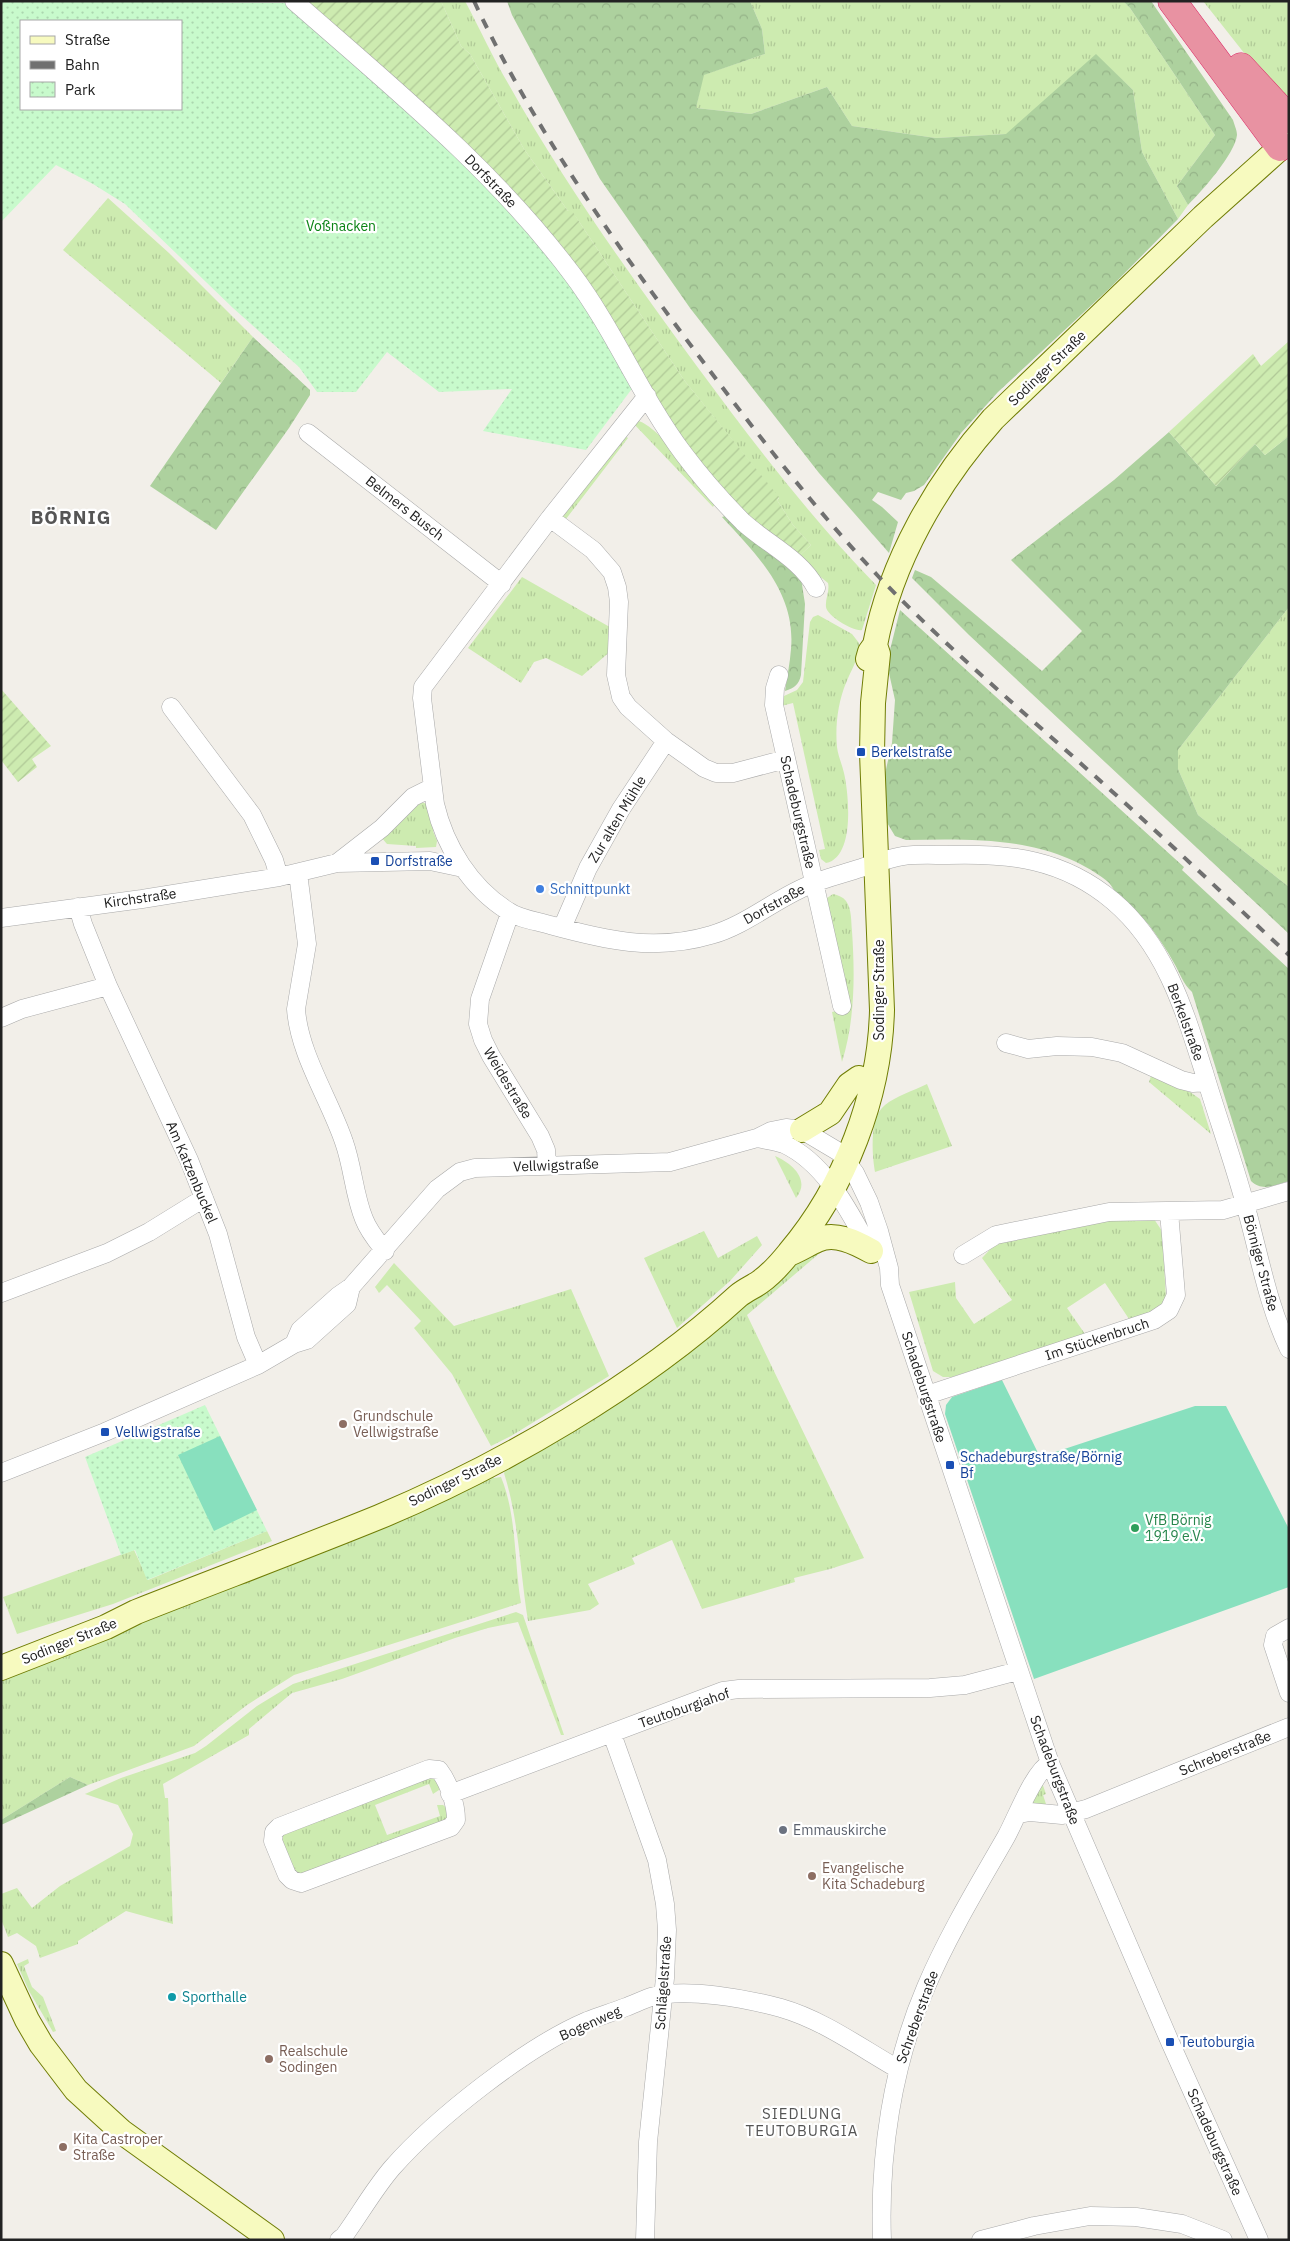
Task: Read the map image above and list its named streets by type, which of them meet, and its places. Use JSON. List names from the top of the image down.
{
  "streets": {
    "main road": ["Sodinger Straße"],
    "street": [
      "Dorfstraße",
      "Belmers Busch",
      "Schadeburgstraße",
      "Zur alten Mühle",
      "Kirchstraße",
      "Berkelstraße",
      "Weidestraße",
      "Vellwigstraße",
      "Am Katzenbuckel",
      "Börniger Straße",
      "Im Stückenbruch",
      "Teutoburgiahof",
      "Schreberstraße",
      "Schlägelstraße",
      "Bogenweg"
    ]
  },
  "crossings": [
    ["Dorfstraße", "Sodinger Straße"],
    ["Dorfstraße", "Belmers Busch"],
    ["Dorfstraße", "Schadeburgstraße"],
    ["Dorfstraße", "Zur alten Mühle"],
    ["Dorfstraße", "Kirchstraße"],
    ["Dorfstraße", "Berkelstraße"],
    ["Dorfstraße", "Weidestraße"],
    ["Sodinger Straße", "Schadeburgstraße"],
    ["Sodinger Straße", "Berkelstraße"],
    ["Sodinger Straße", "Vellwigstraße"],
    ["Schadeburgstraße", "Vellwigstraße"],
    ["Schadeburgstraße", "Im Stückenbruch"],
    ["Schadeburgstraße", "Teutoburgiahof"],
    ["Schadeburgstraße", "Schreberstraße"],
    ["Kirchstraße", "Am Katzenbuckel"],
    ["Berkelstraße", "Börniger Straße"],
    ["Weidestraße", "Vellwigstraße"],
    ["Vellwigstraße", "Am Katzenbuckel"],
    ["Teutoburgiahof", "Schlägelstraße"],
    ["Schreberstraße", "Bogenweg"],
    ["Schlägelstraße", "Bogenweg"]
  ],
  "districts": ["BÖRNIG", "SIEDLUNG TEUTOBURGIA"],
  "parks": ["Voßnacken"],
  "places": {
    "transit": [
      "Berkelstraße",
      "Dorfstraße",
      "Vellwigstraße",
      "Schadeburgstraße/Börnig Bf",
      "Teutoburgia"
    ],
    "other": [
      "Schnittpunkt",
      "Grundschule Vellwigstraße",
      "VfB Börnig 1919 e.V.",
      "Emmauskirche",
      "Evangelische Kita Schadeburg",
      "Sporthalle",
      "Realschule Sodingen",
      "Kita Castroper Straße"
    ]
  },
  "legend": ["Straße", "Bahn", "Park"]
}
